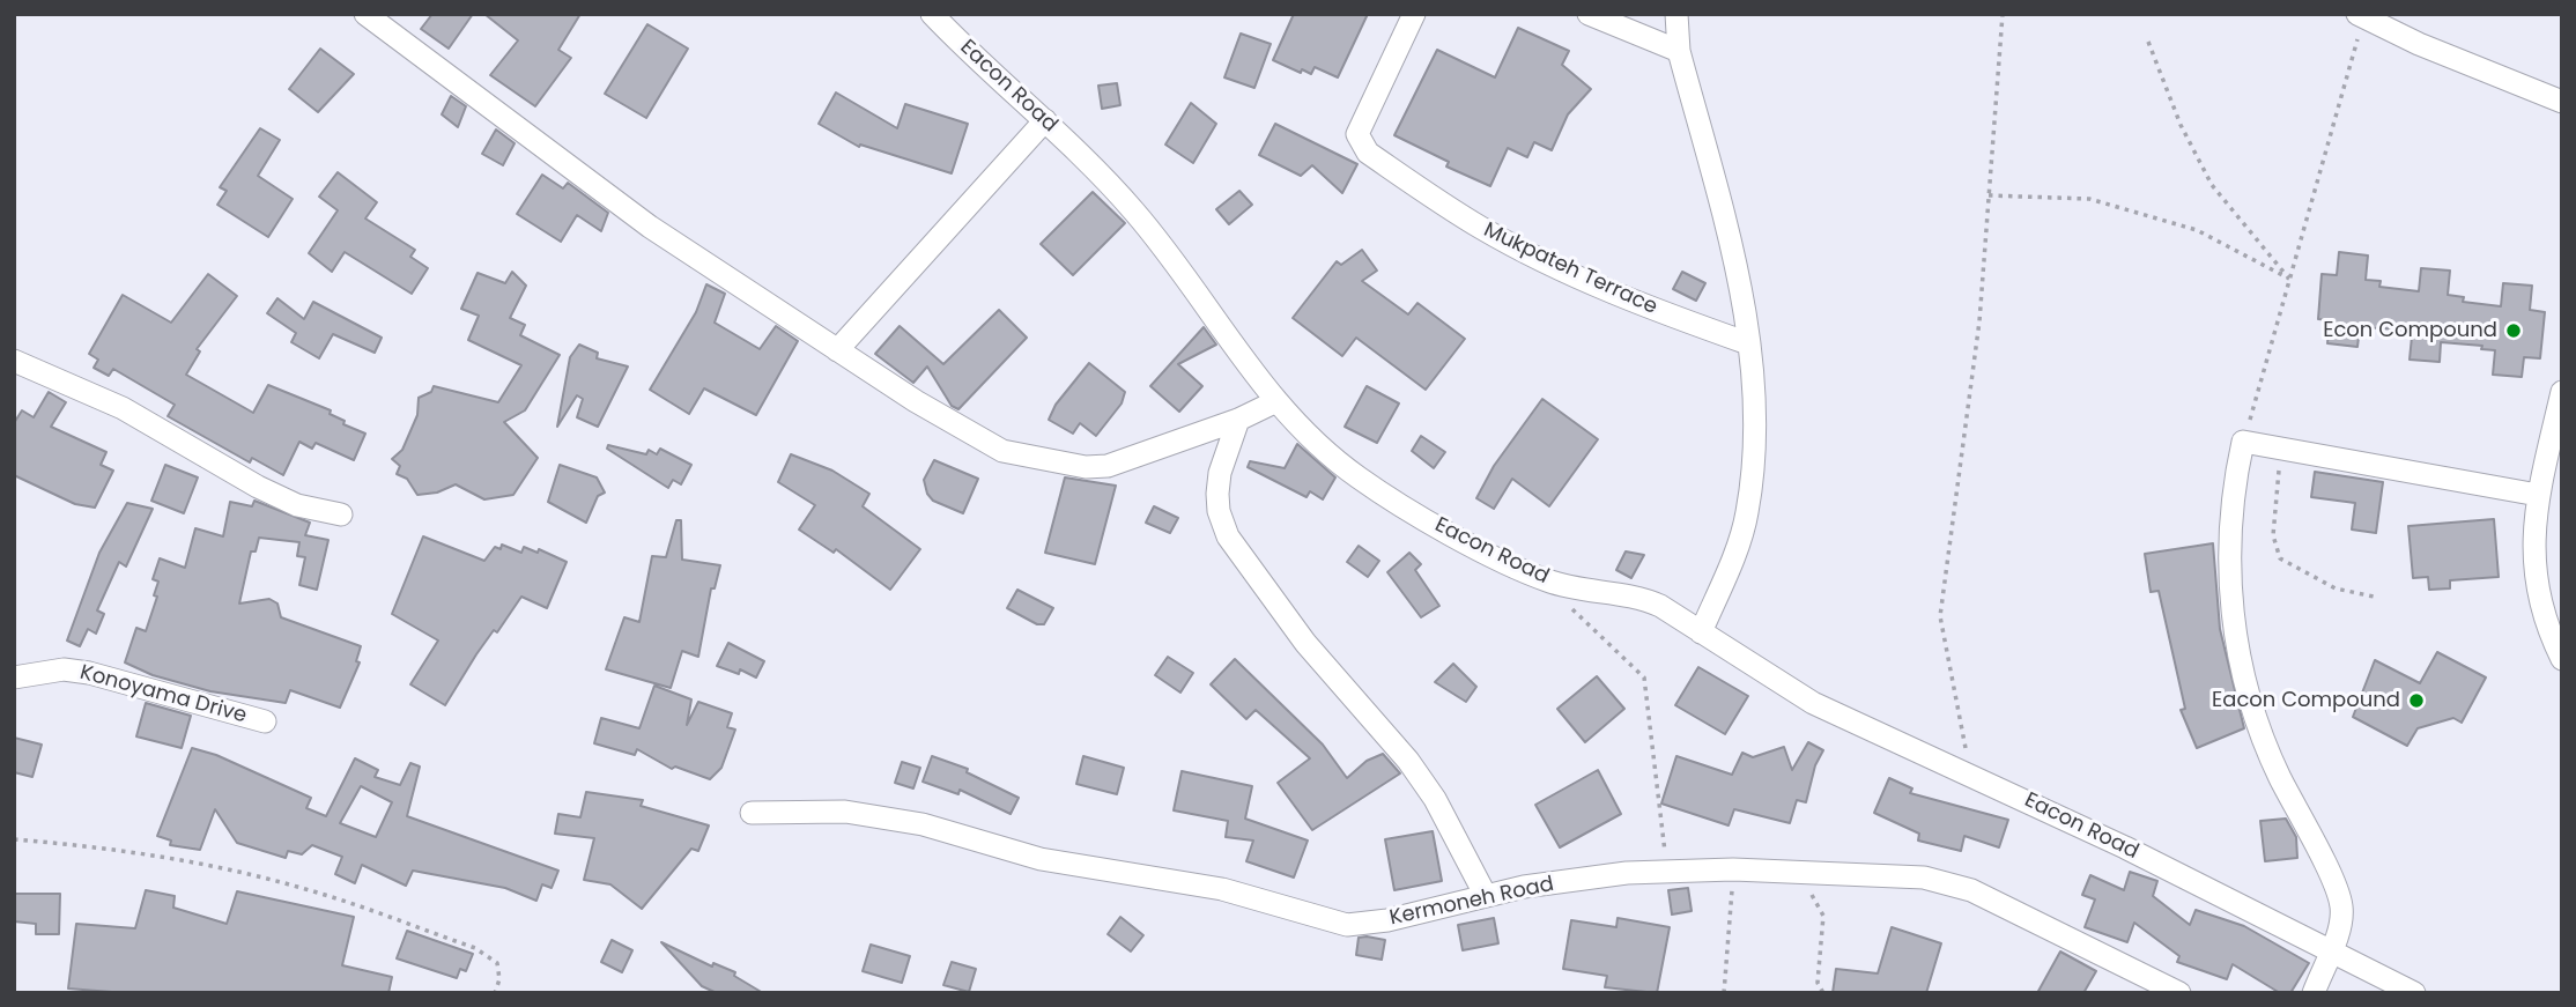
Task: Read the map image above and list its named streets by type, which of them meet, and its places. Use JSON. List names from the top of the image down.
{
  "streets": {
    "street": [
      "Eacon Road",
      "Mukpateh Terrace",
      "Konoyama Drive",
      "Kermoneh Road"
    ]
  },
  "places": ["Econ Compound", "Eacon Compound"]
}
